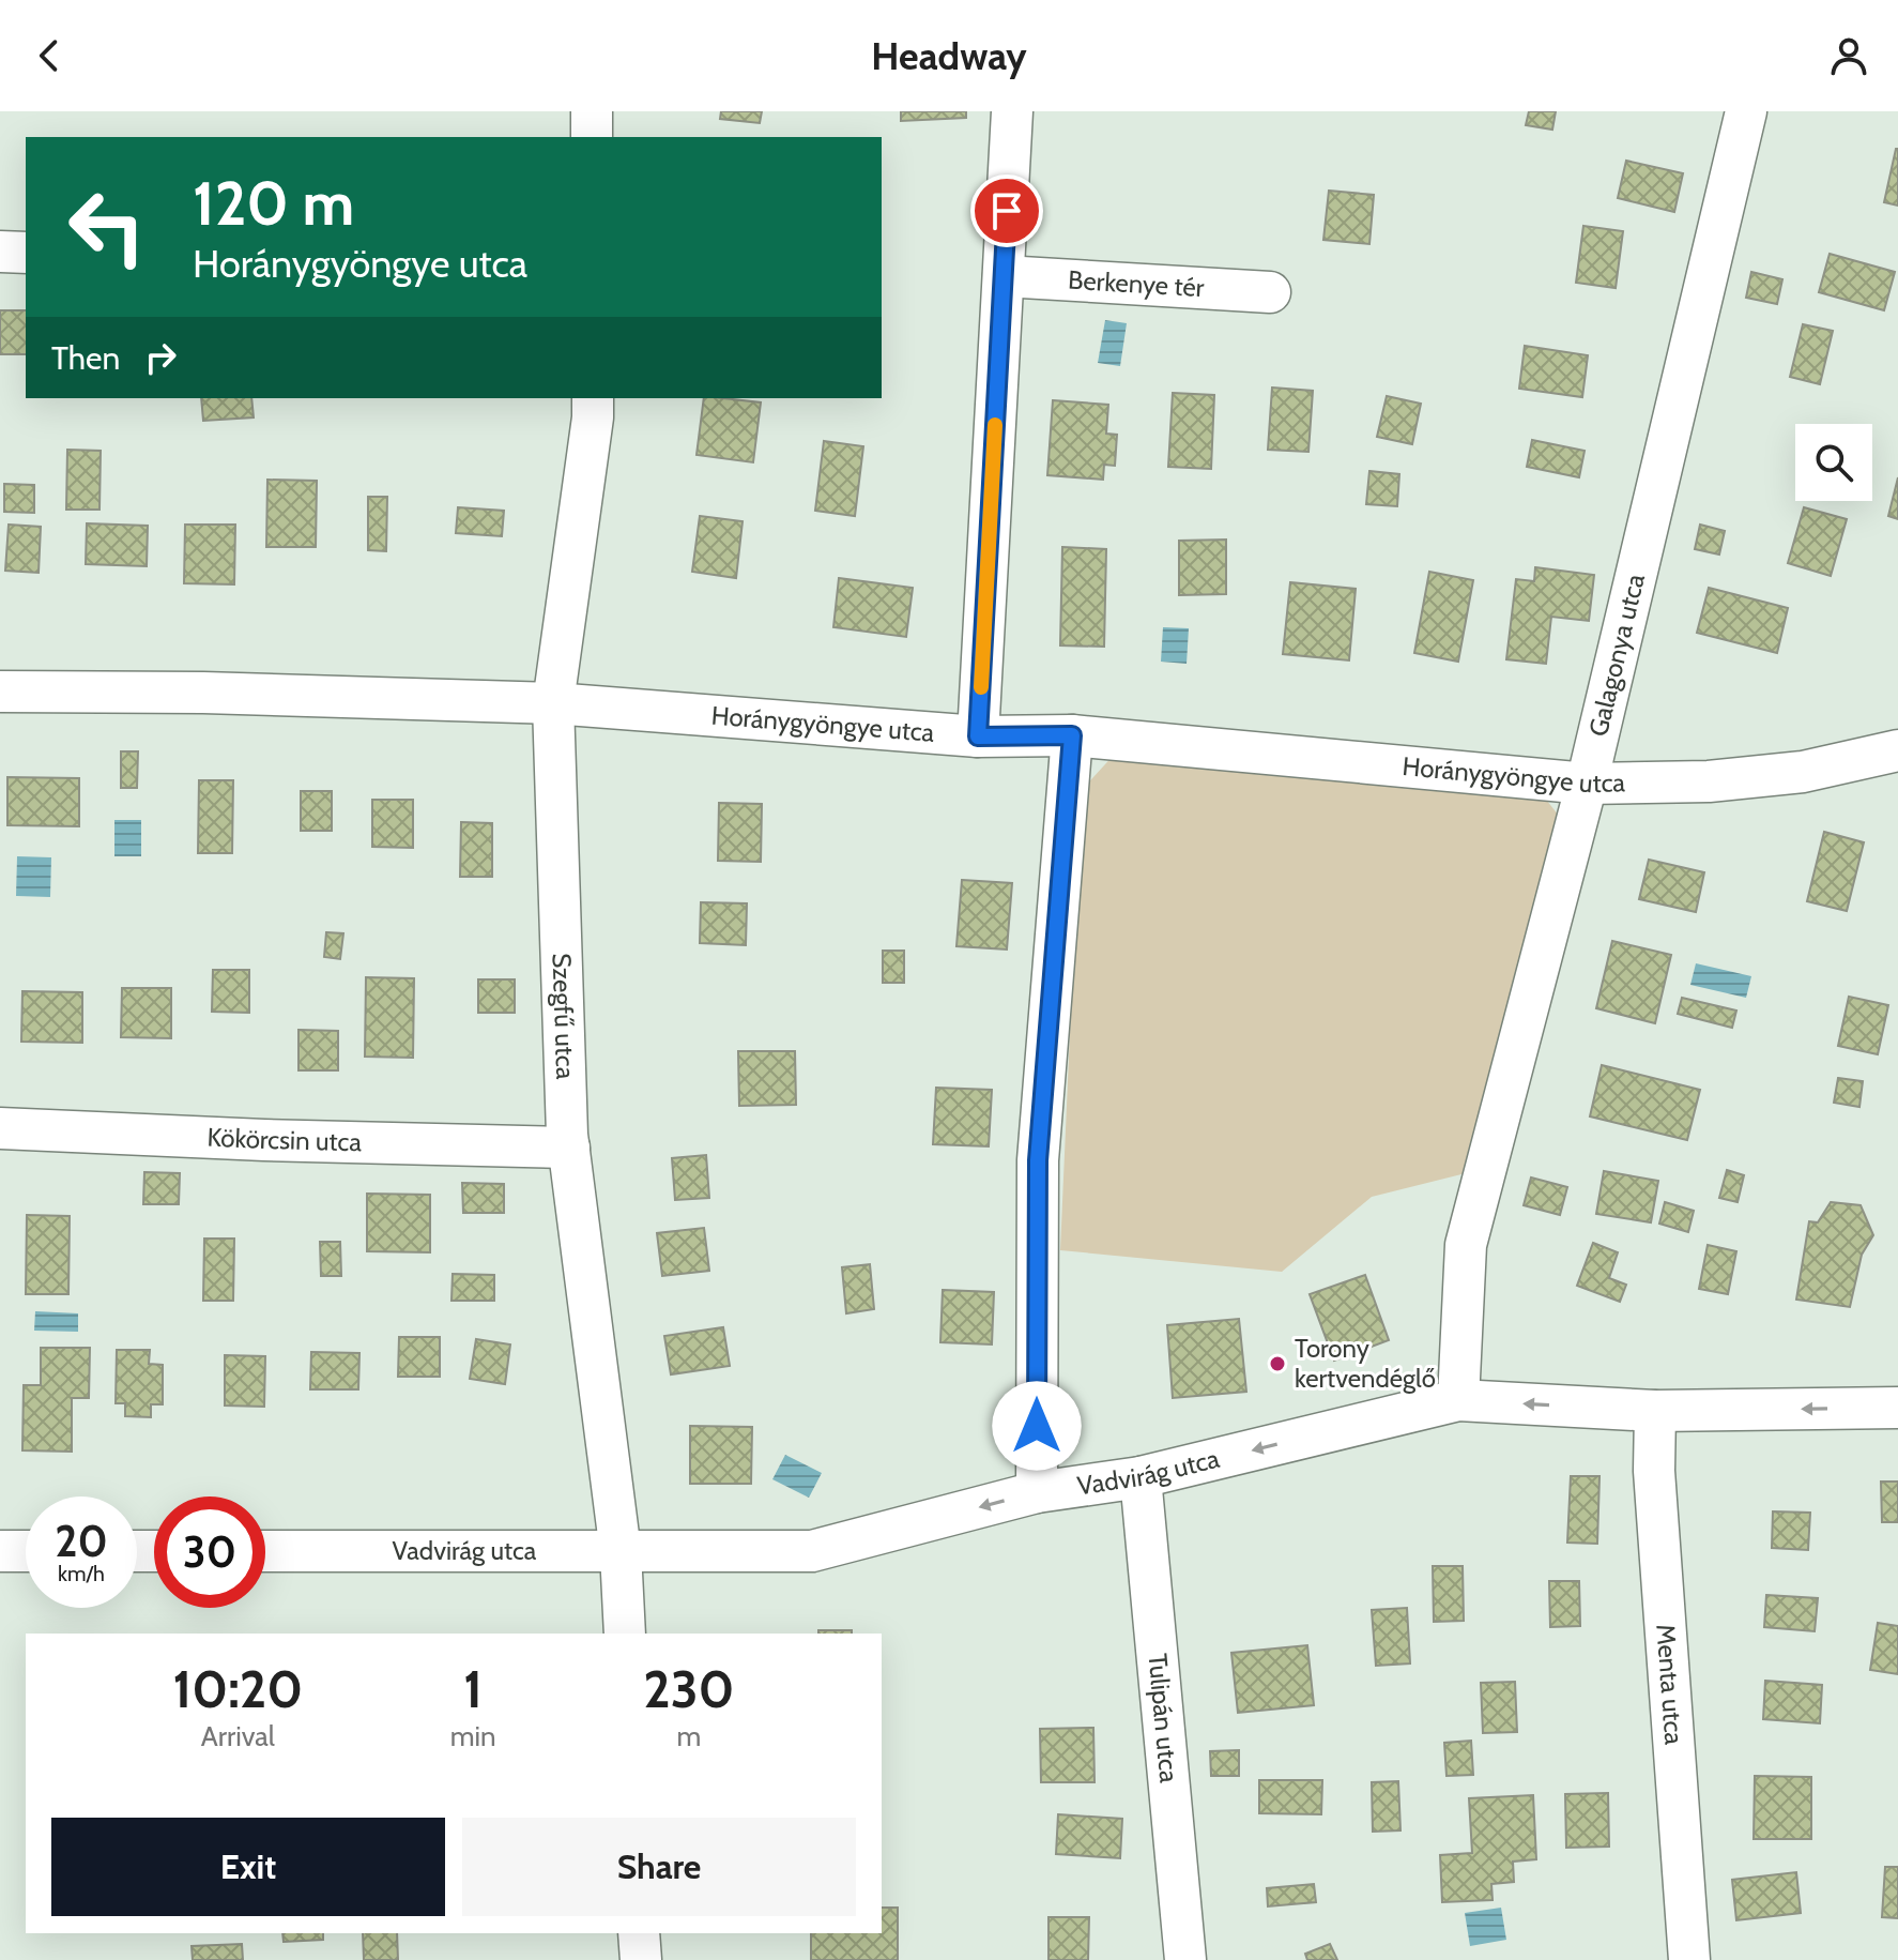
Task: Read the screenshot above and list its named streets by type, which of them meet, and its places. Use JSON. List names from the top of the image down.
{
  "streets": {
    "street": [
      "Berkenye tér",
      "Galagonya utca",
      "Horánygyöngye utca",
      "Szegfű utca",
      "Kökörcsin utca",
      "Vadvirág utca",
      "Menta utca",
      "Tulipán utca"
    ]
  },
  "crossings": [
    ["Galagonya utca", "Horánygyöngye utca"],
    ["Galagonya utca", "Vadvirág utca"],
    ["Horánygyöngye utca", "Szegfű utca"],
    ["Szegfű utca", "Kökörcsin utca"],
    ["Szegfű utca", "Vadvirág utca"],
    ["Vadvirág utca", "Menta utca"],
    ["Vadvirág utca", "Tulipán utca"]
  ],
  "one_way": ["Vadvirág utca"],
  "places": ["Torony kertvendéglő"],
  "page": {
    "header": "Headway",
    "turn": ["120 m", "Horánygyöngye utca"],
    "then": "Then",
    "speed": "20 km/h",
    "limit": "30",
    "eta": [
      "10:20",
      "Arrival",
      "1",
      "min",
      "230",
      "m"
    ],
    "buttons": ["Exit", "Share"]
  }
}
